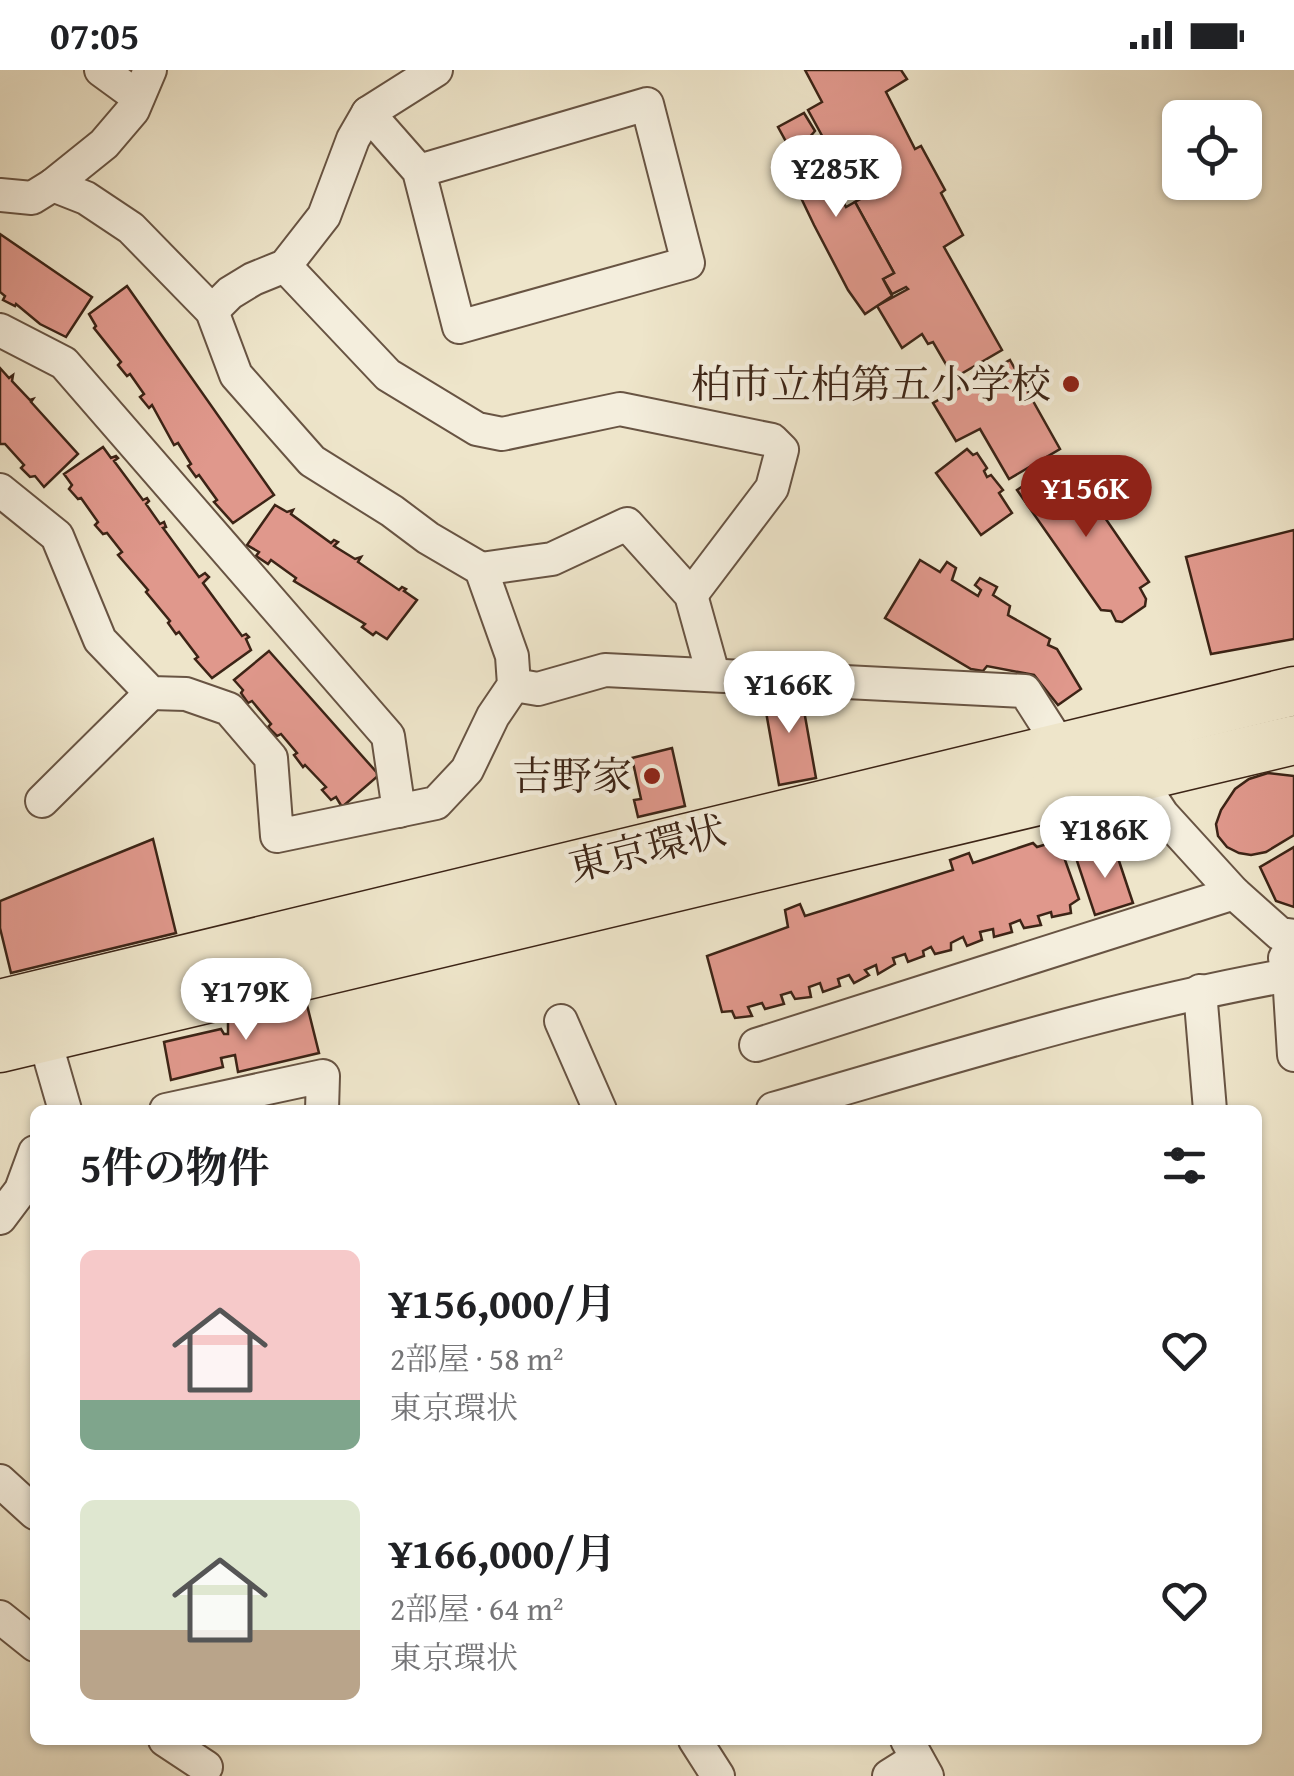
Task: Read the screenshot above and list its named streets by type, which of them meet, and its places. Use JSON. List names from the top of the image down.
{
  "streets": {
    "highway": ["東京環状"]
  },
  "places": ["柏市立柏第五小学校", "吉野家"],
  "page": {
    "status": "07:05",
    "price": [
      "¥285K",
      "¥156K",
      "¥166K",
      "¥186K",
      "¥179K"
    ],
    "heading": "5件の物件",
    "list": [
      {
        "name": "¥156,000/月",
        "note": "2部屋 · 58 m² · 東京環状"
      },
      {
        "name": "¥166,000/月",
        "note": "2部屋 · 64 m² · 東京環状"
      }
    ]
  }
}
